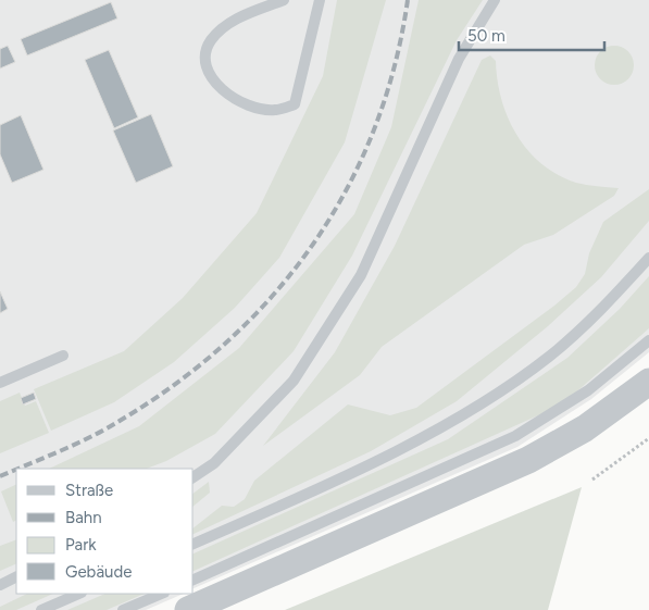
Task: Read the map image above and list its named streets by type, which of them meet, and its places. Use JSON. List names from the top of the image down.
{
  "legend": [
    "Straße",
    "Bahn",
    "Park",
    "Gebäude"
  ],
  "scale_bar": "50 m"
}
